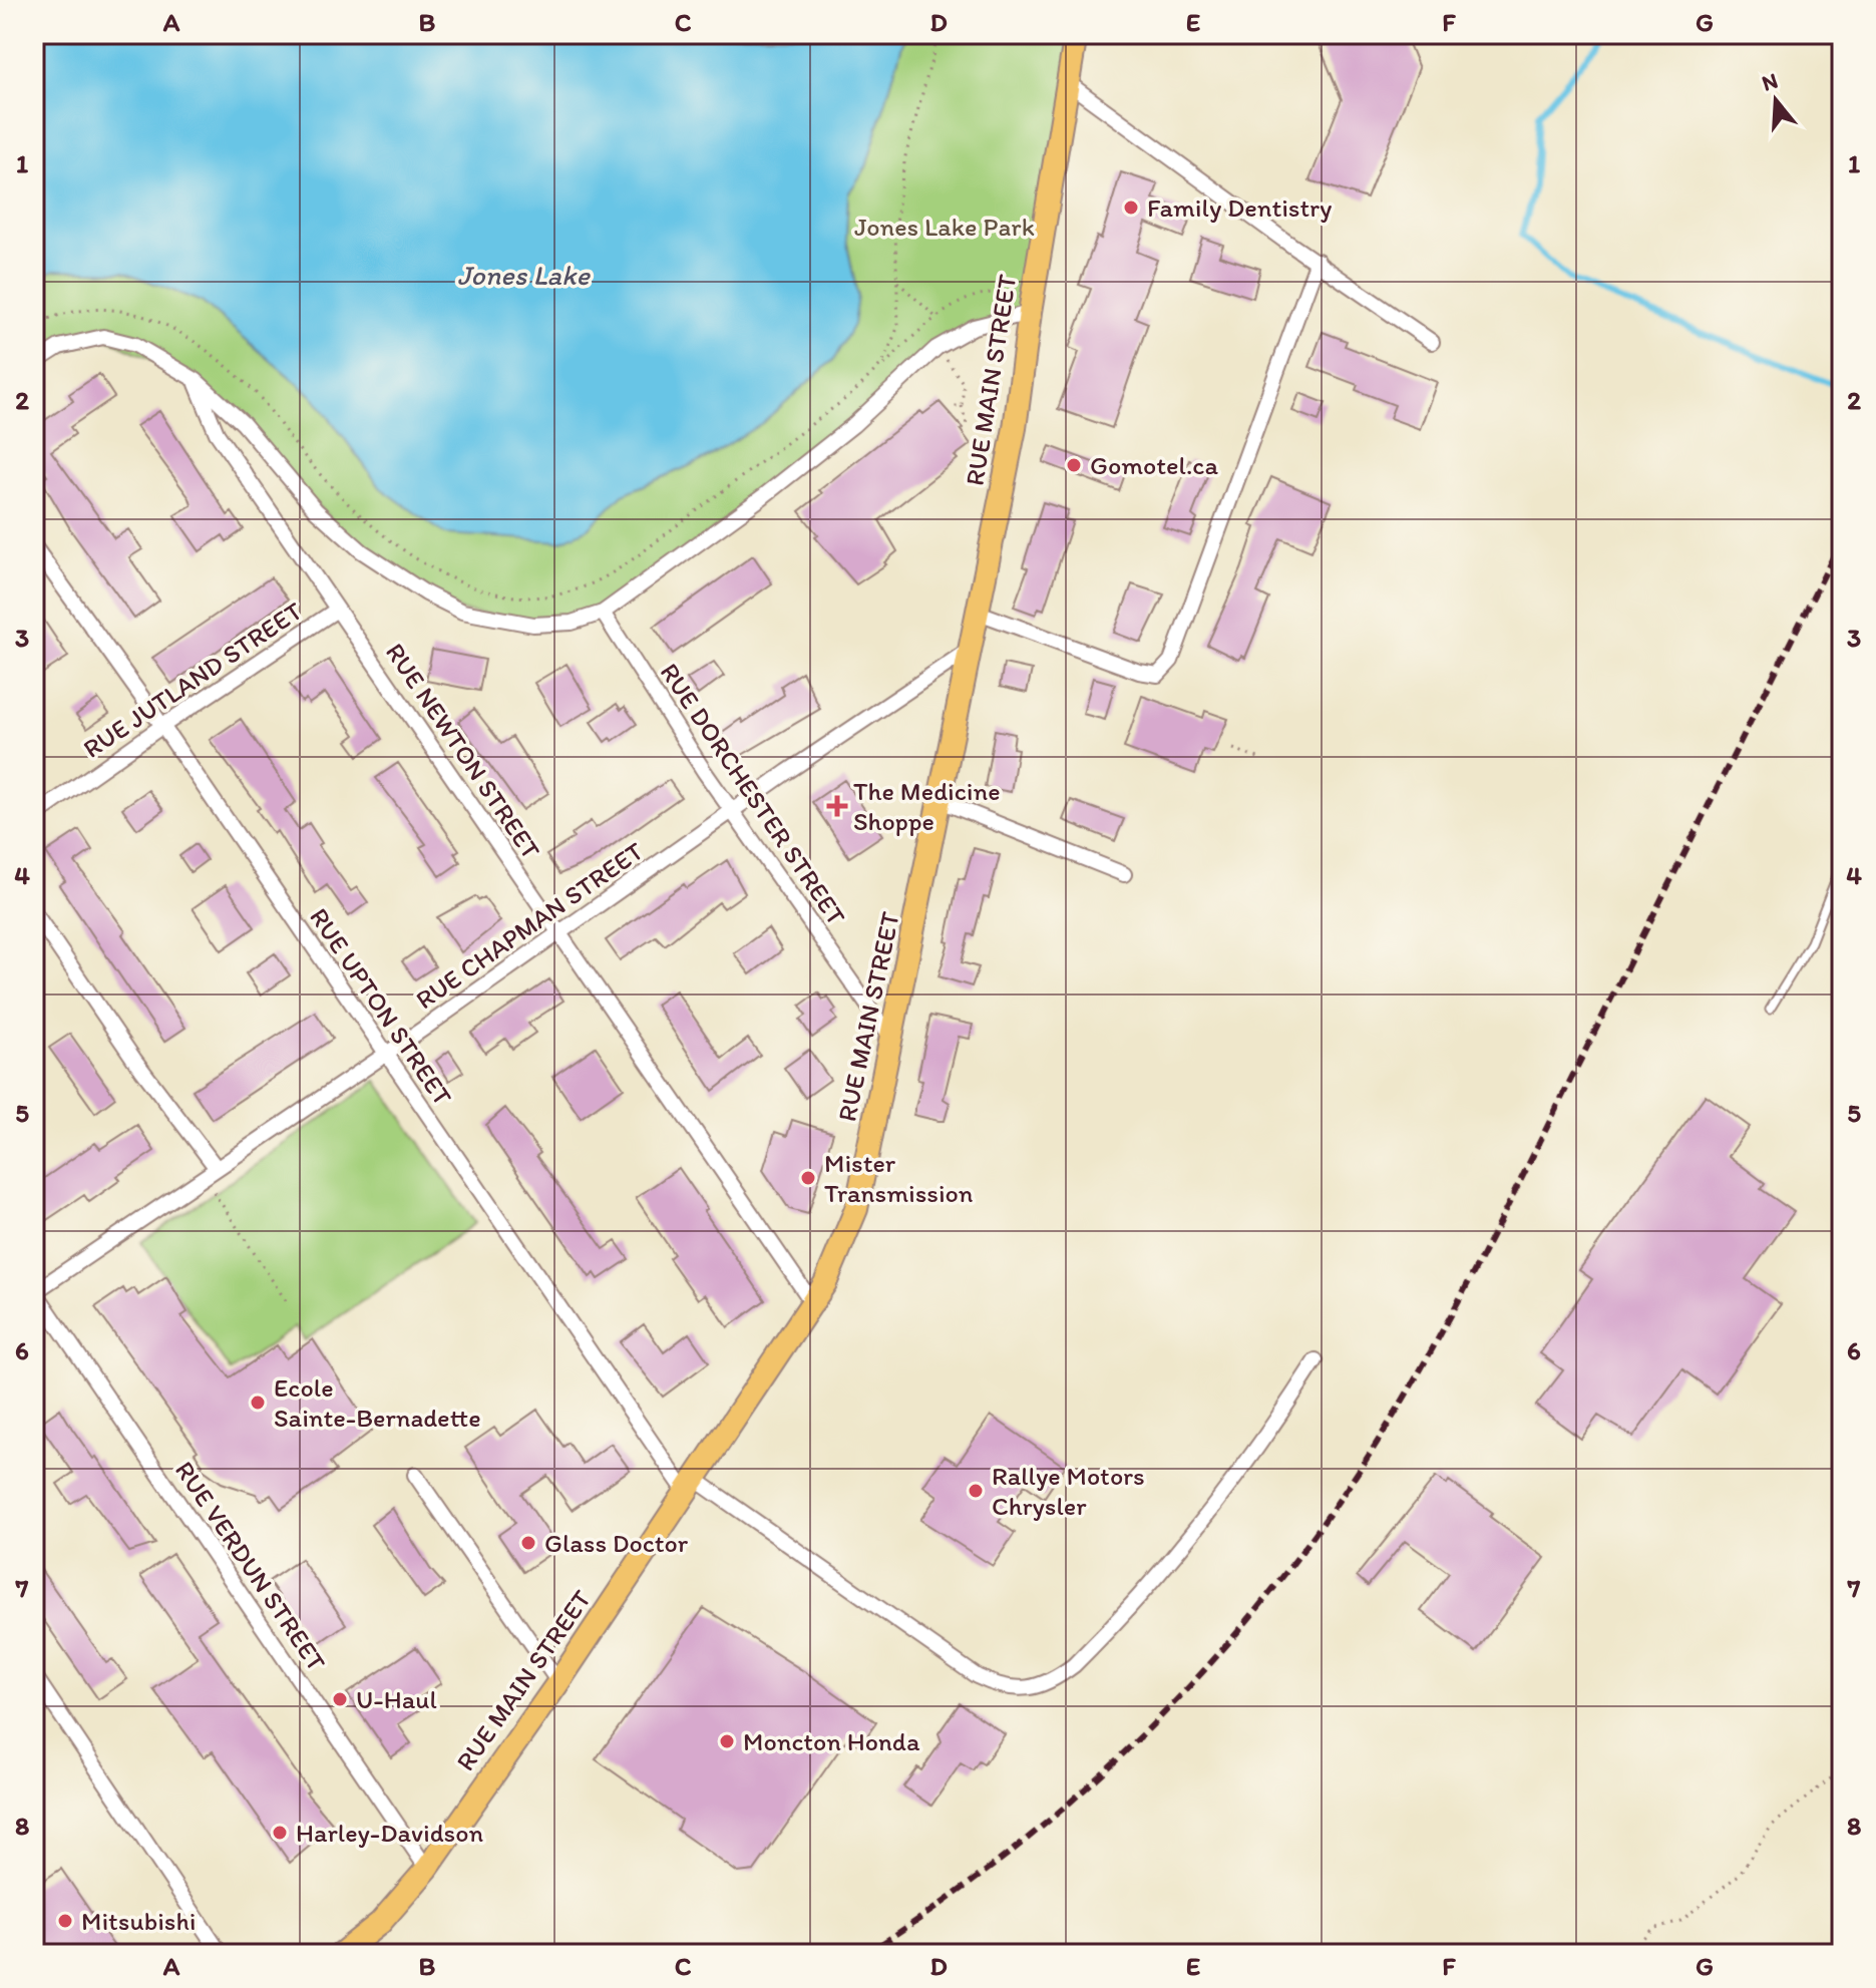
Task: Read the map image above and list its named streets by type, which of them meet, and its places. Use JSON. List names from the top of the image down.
{
  "streets": {
    "main road": ["RUE MAIN STREET"],
    "street": [
      "RUE JUTLAND STREET",
      "RUE NEWTON STREET",
      "RUE DORCHESTER STREET",
      "RUE CHAPMAN STREET",
      "RUE UPTON STREET",
      "RUE VERDUN STREET"
    ]
  },
  "crossings": [
    ["RUE MAIN STREET", "RUE NEWTON STREET"],
    ["RUE MAIN STREET", "RUE DORCHESTER STREET"],
    ["RUE MAIN STREET", "RUE CHAPMAN STREET"],
    ["RUE MAIN STREET", "RUE UPTON STREET"],
    ["RUE MAIN STREET", "RUE VERDUN STREET"],
    ["RUE JUTLAND STREET", "RUE NEWTON STREET"],
    ["RUE JUTLAND STREET", "RUE UPTON STREET"],
    ["RUE NEWTON STREET", "RUE CHAPMAN STREET"],
    ["RUE DORCHESTER STREET", "RUE CHAPMAN STREET"],
    ["RUE CHAPMAN STREET", "RUE UPTON STREET"],
    ["RUE CHAPMAN STREET", "RUE VERDUN STREET"]
  ],
  "water": ["Jones Lake"],
  "parks": ["Jones Lake Park"],
  "places": {
    "other": [
      "Family Dentistry",
      "Gomotel.ca",
      "Mister Transmission",
      "Ecole Sainte-Bernadette",
      "Rallye Motors Chrysler",
      "Glass Doctor",
      "U-Haul",
      "Moncton Honda",
      "Harley-Davidson",
      "Mitsubishi"
    ],
    "health": ["The Medicine Shoppe"]
  },
  "north": "top",
  "grid": {
    "columns": [
      "A",
      "B",
      "C",
      "D",
      "E",
      "F",
      "G"
    ],
    "rows": [
      "1",
      "2",
      "3",
      "4",
      "5",
      "6",
      "7",
      "8"
    ]
  }
}
